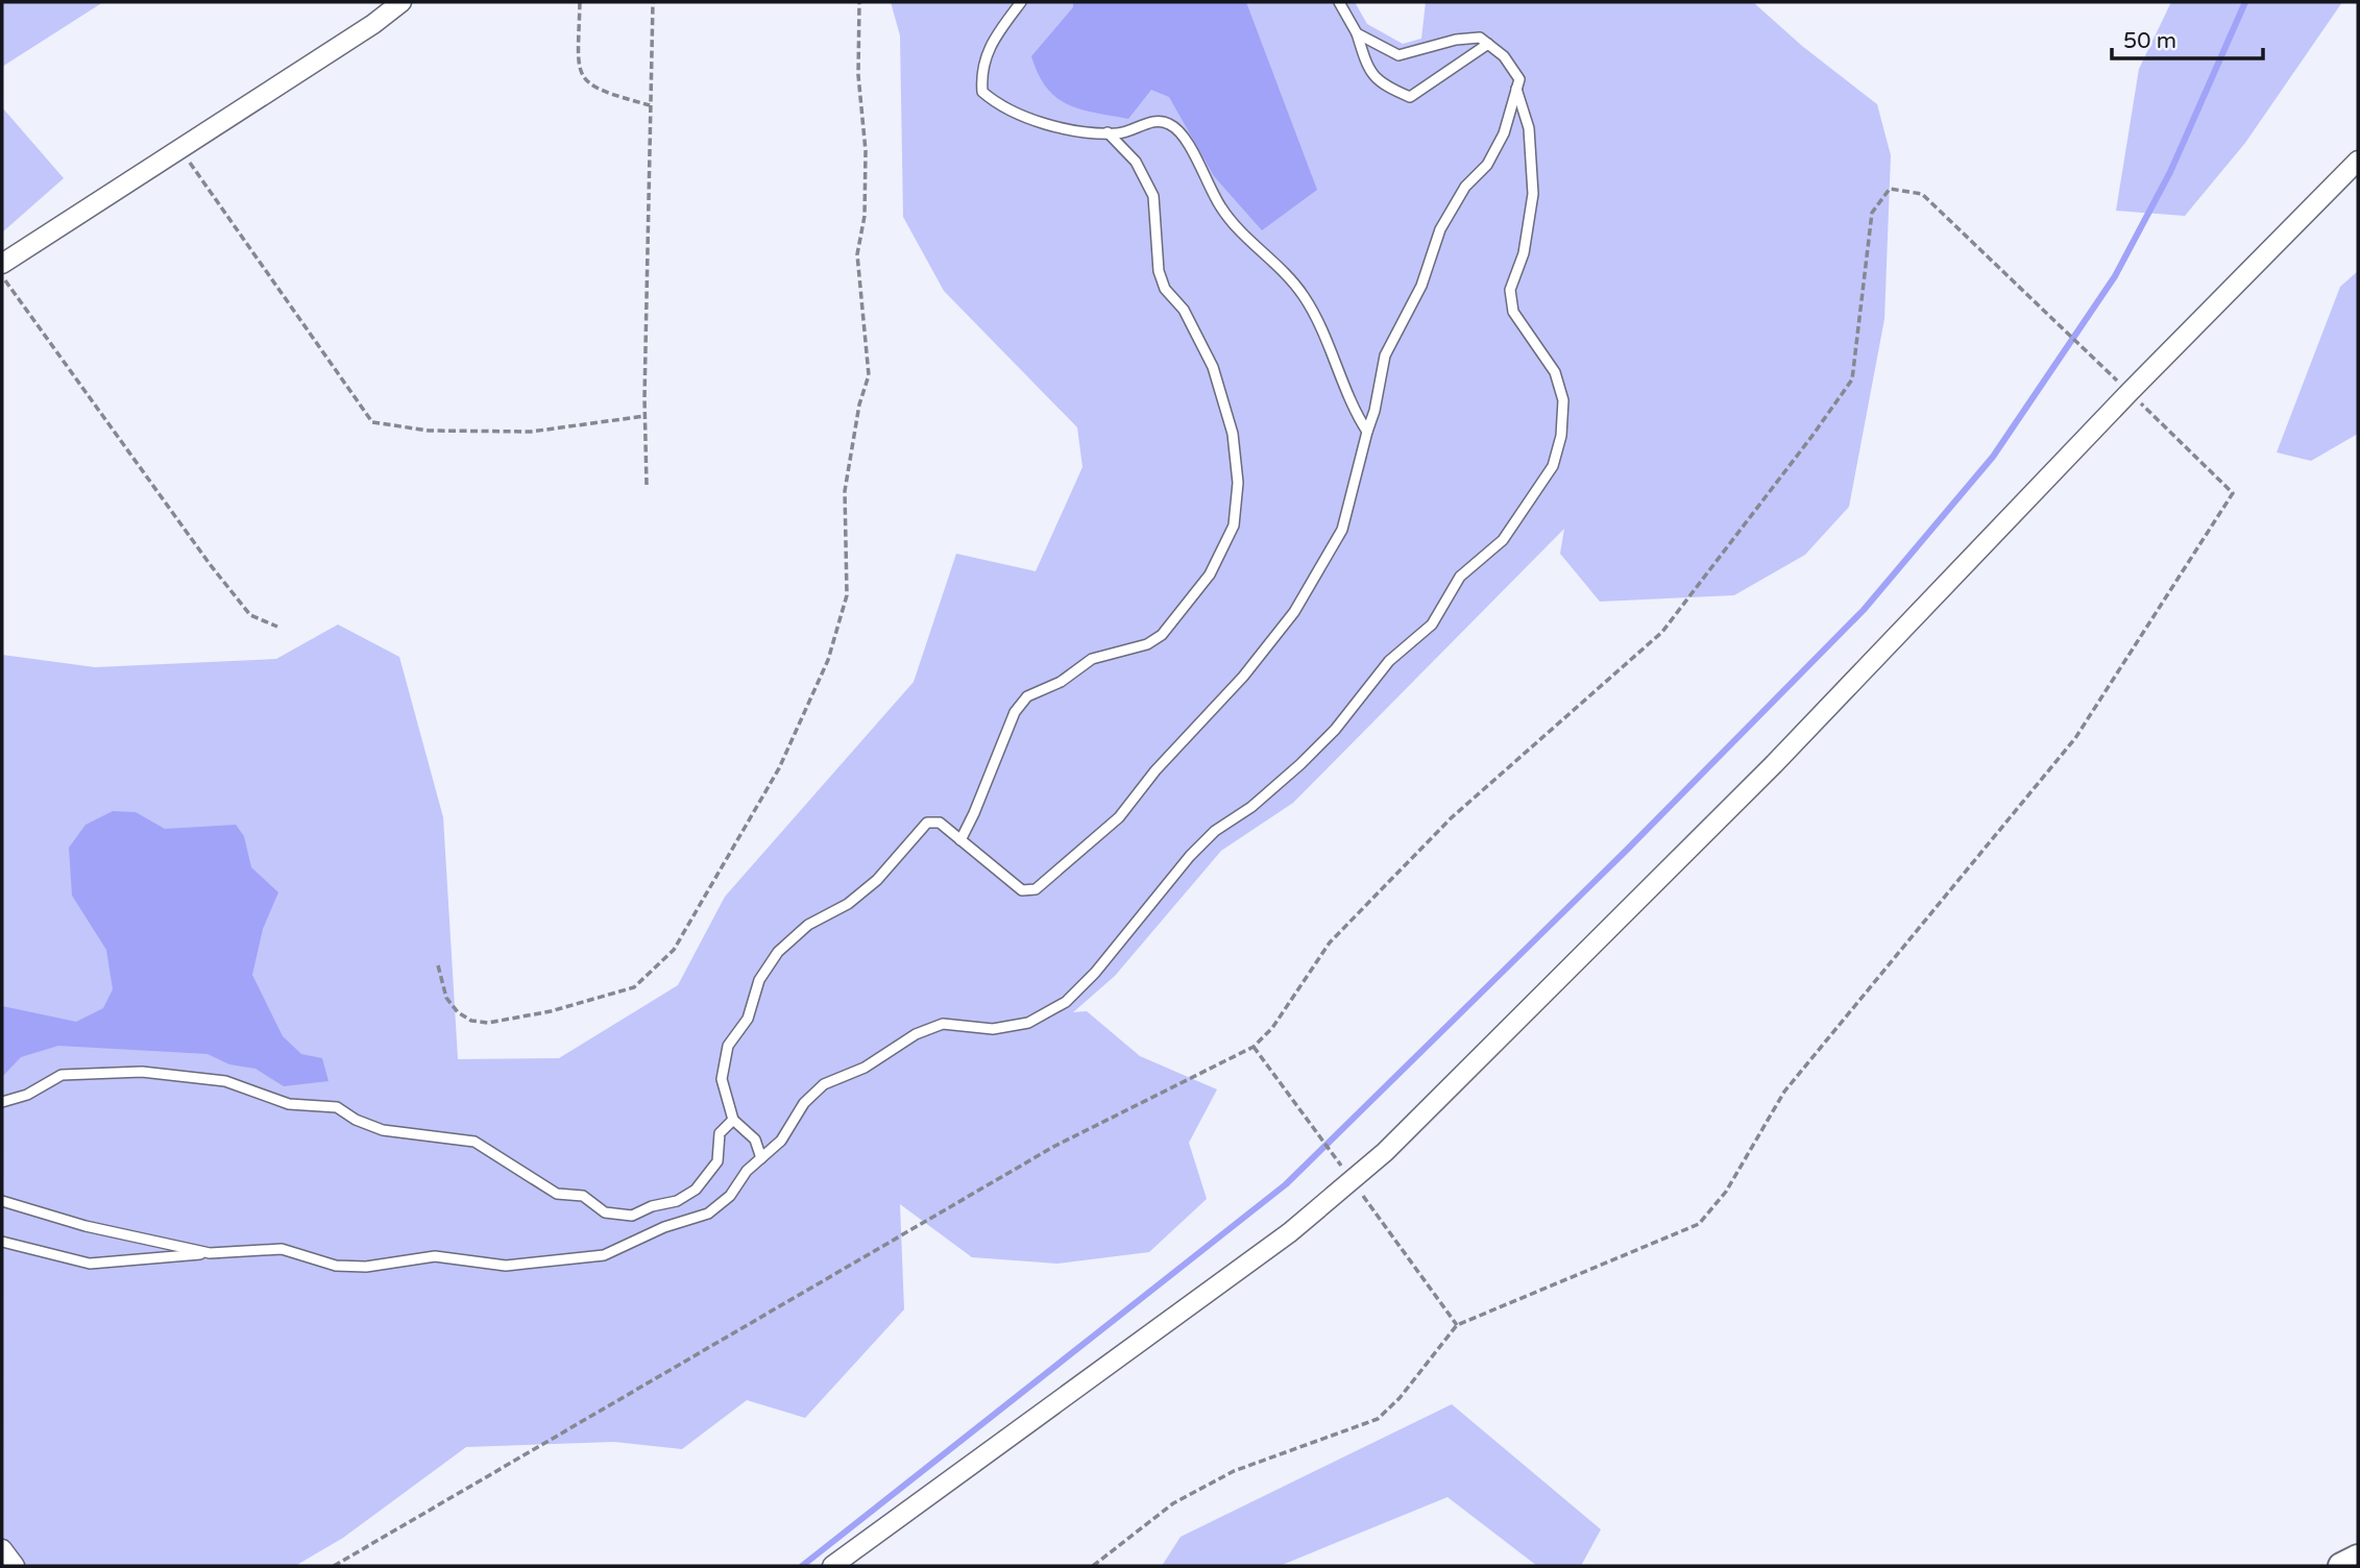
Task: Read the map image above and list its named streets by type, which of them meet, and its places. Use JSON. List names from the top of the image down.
{
  "scale_bar": "50 m"
}
